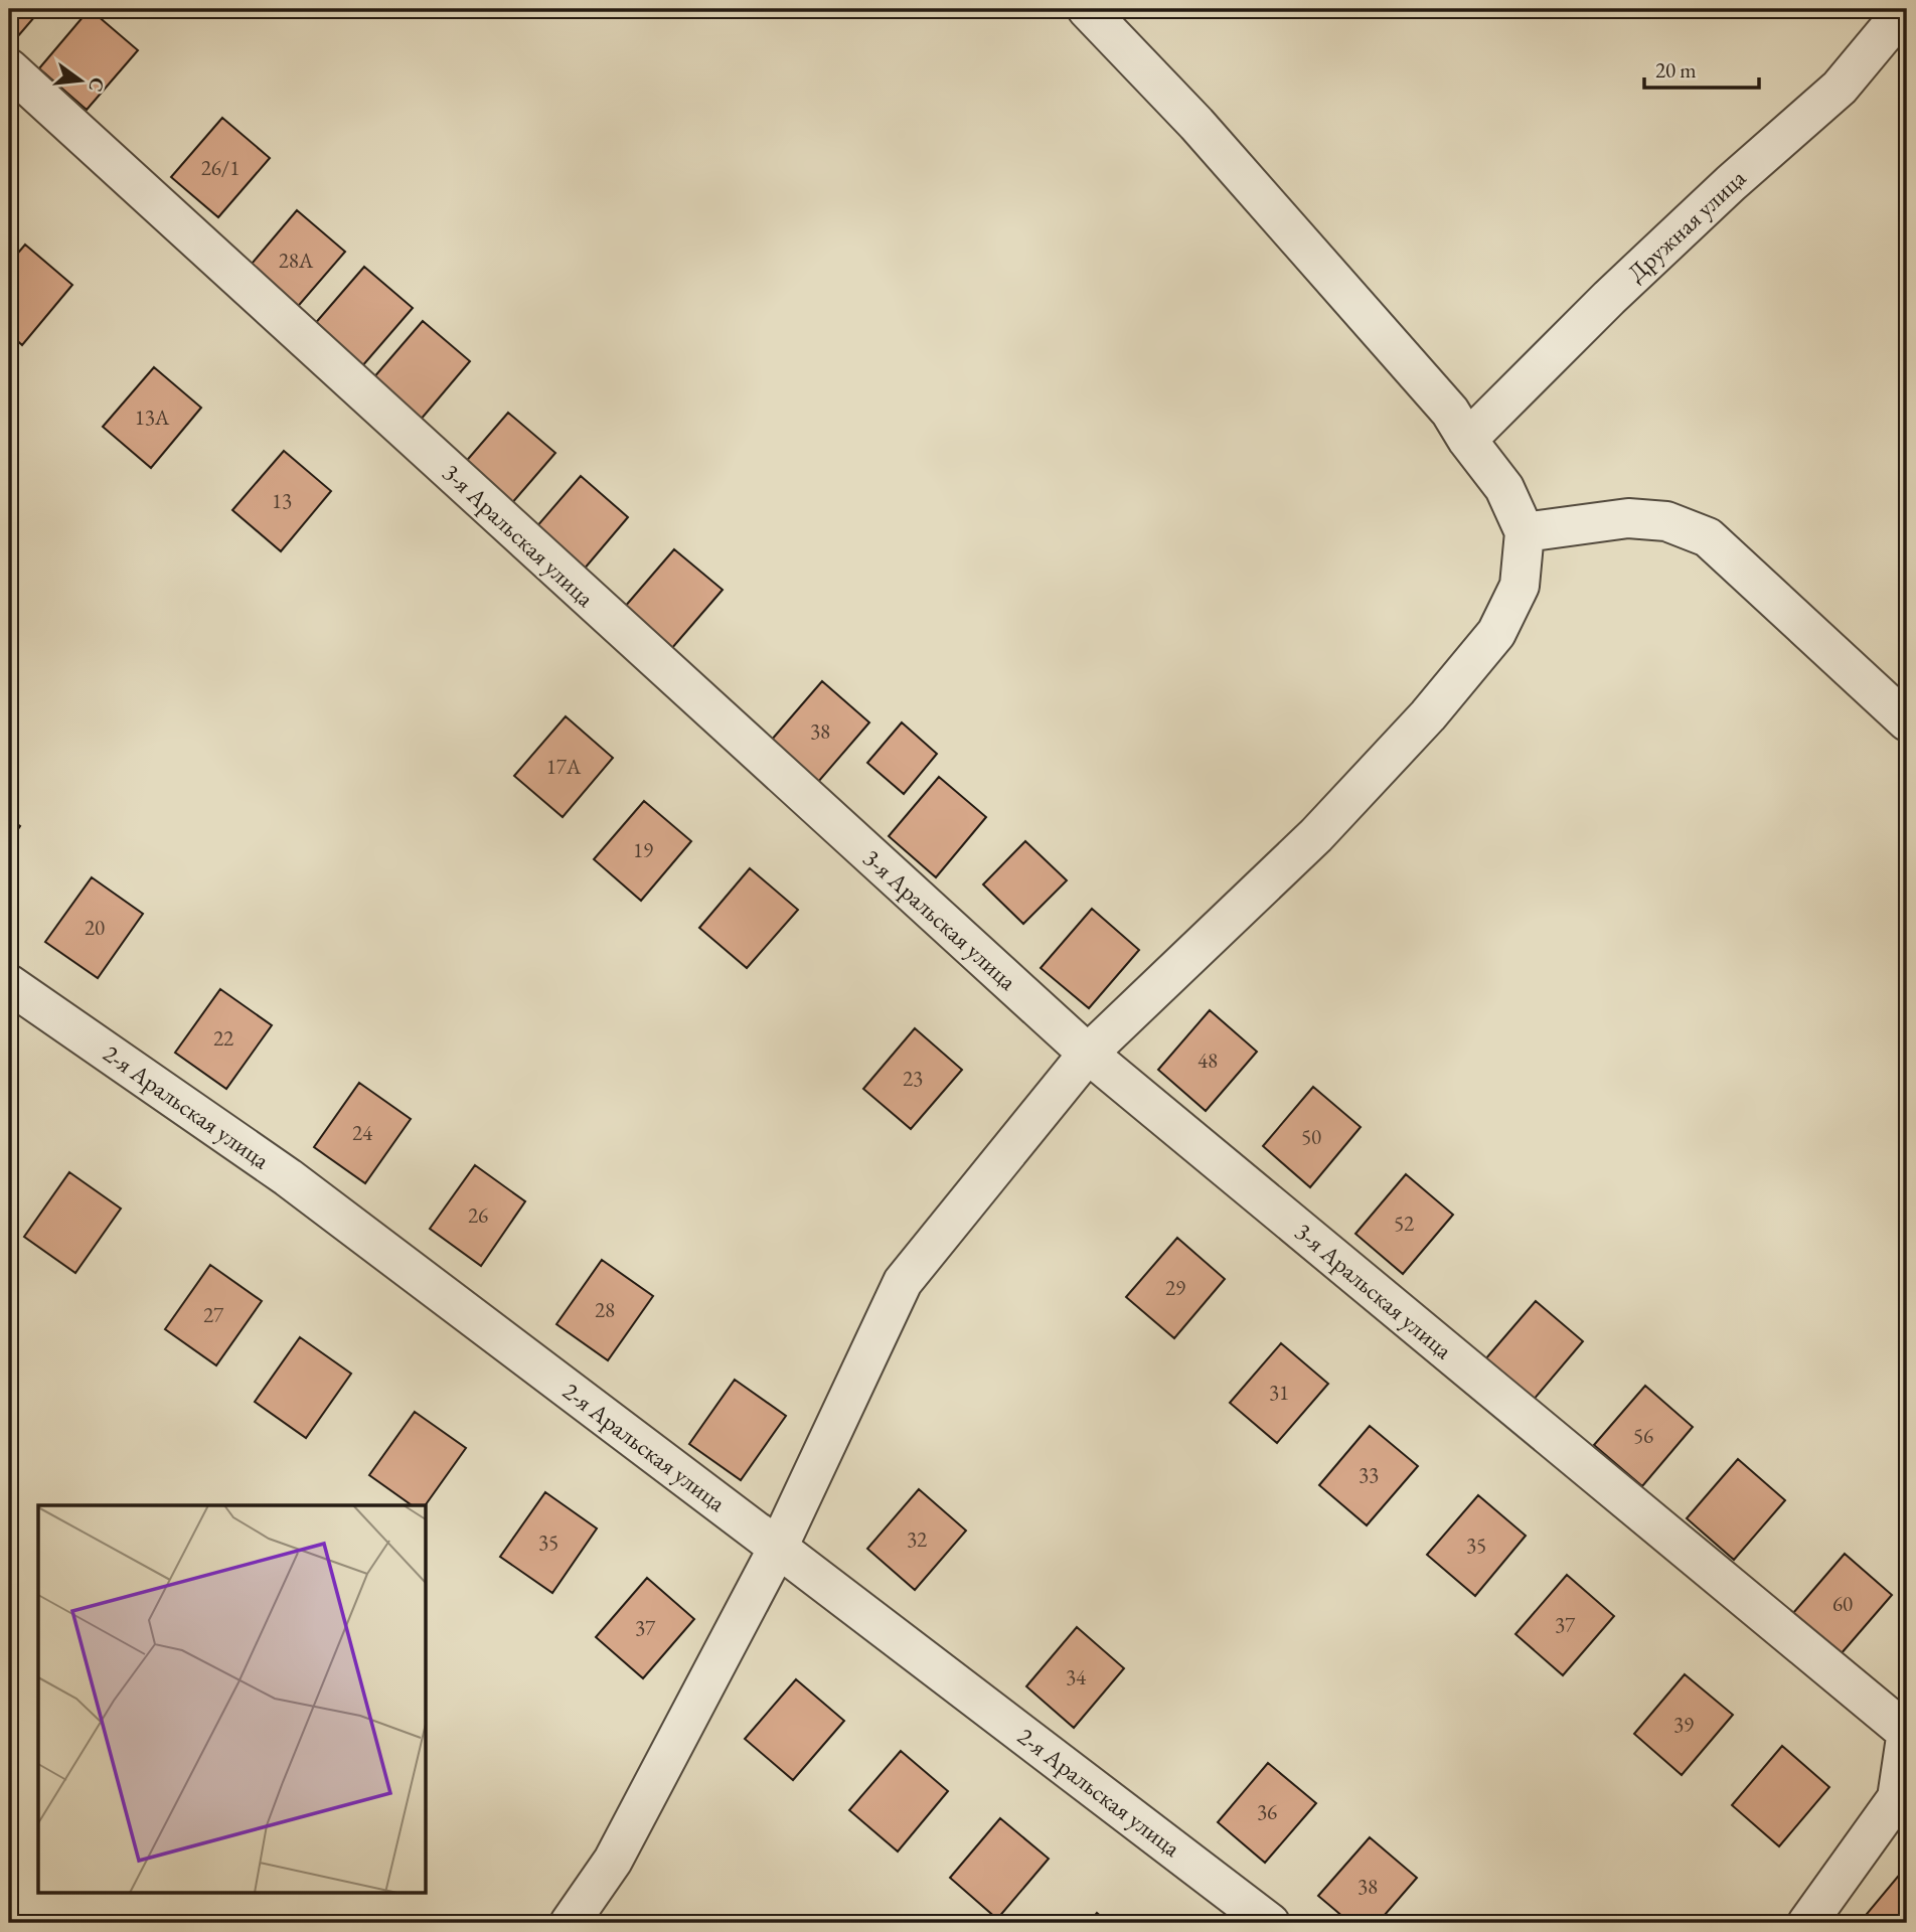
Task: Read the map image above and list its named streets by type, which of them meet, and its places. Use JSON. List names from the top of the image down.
{
  "streets": {
    "street": ["Дружная улица", "3-я Аральская улица", "2-я Аральская улица"]
  },
  "house_numbers": [
    "26/1",
    "28А",
    "13А",
    "13",
    "38",
    "17А",
    "19",
    "20",
    "22",
    "48",
    "23",
    "24",
    "50",
    "26",
    "52",
    "29",
    "28",
    "27",
    "31",
    "56",
    "33",
    "32",
    "35",
    "35",
    "60",
    "37",
    "37",
    "34",
    "39",
    "36",
    "38"
  ],
  "scale_bar": "20 m",
  "north": "right"
}
